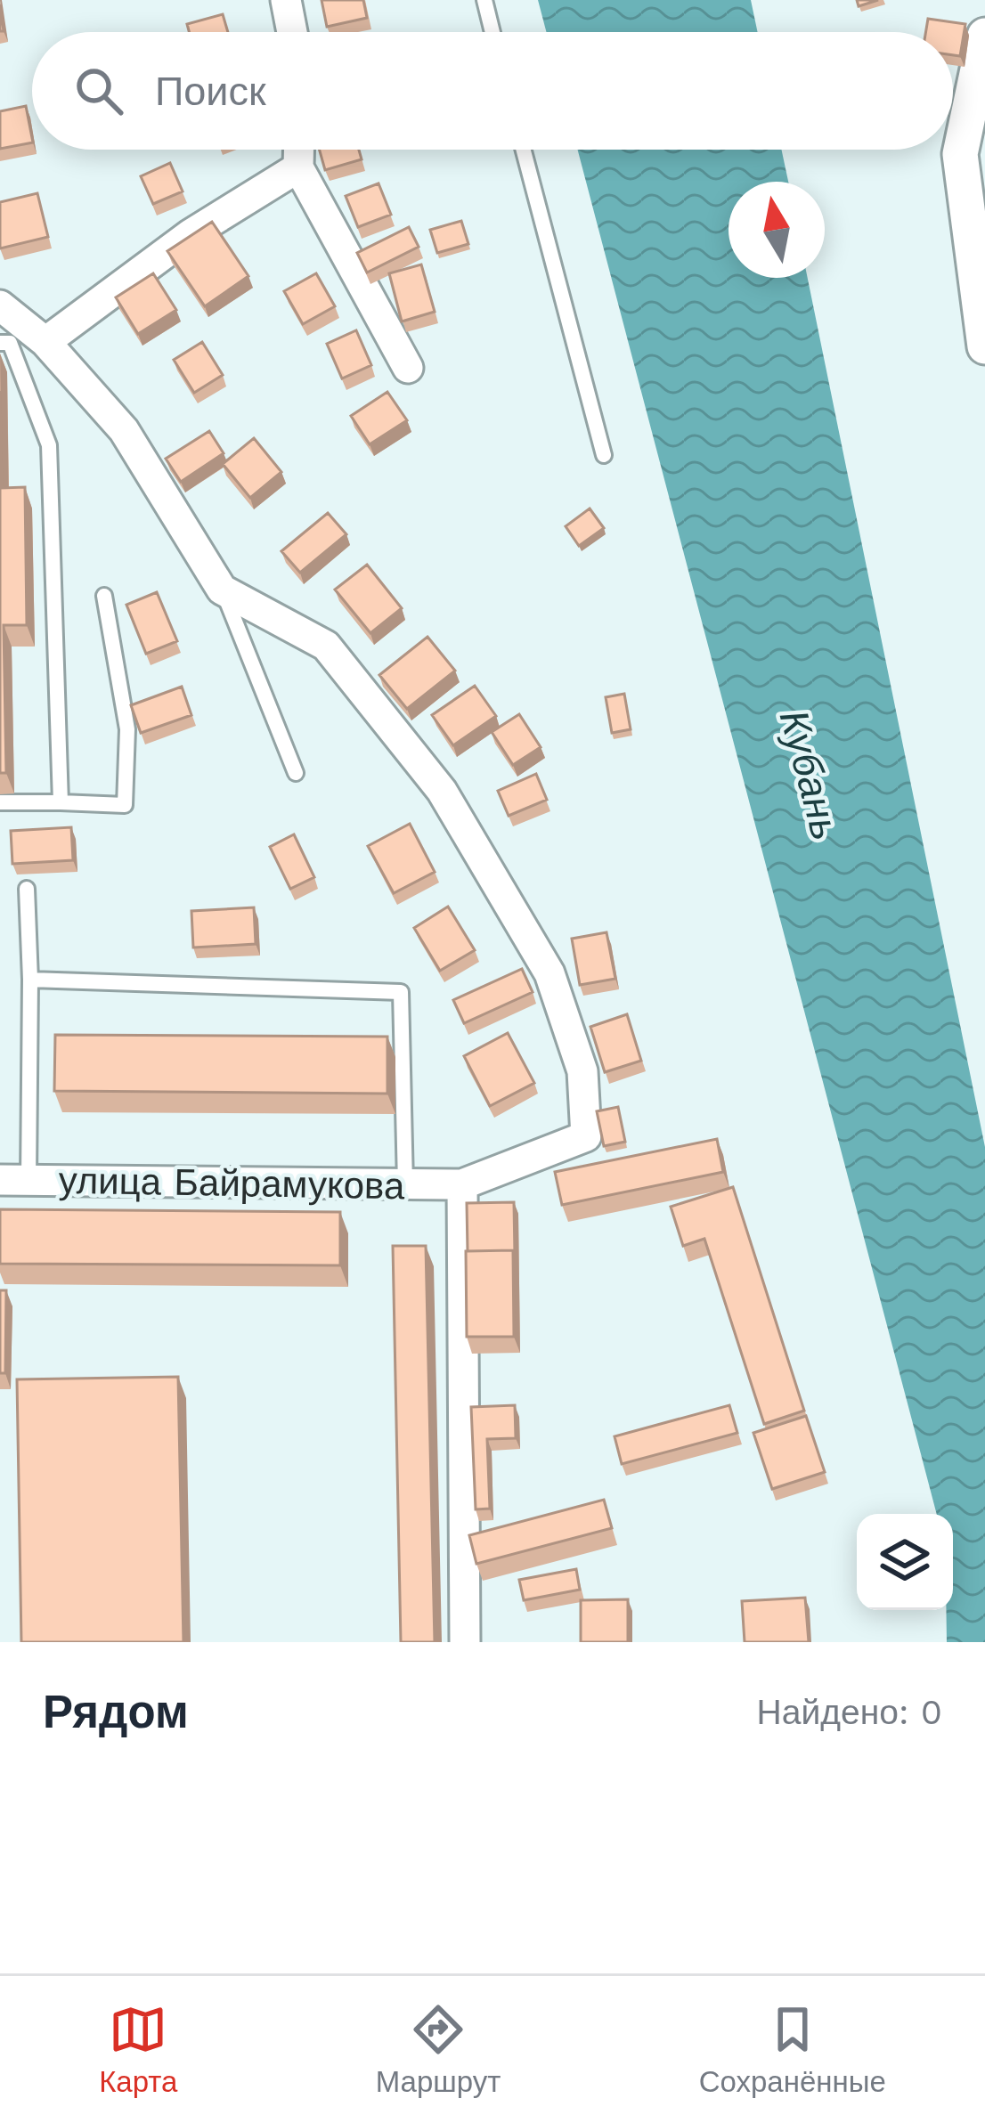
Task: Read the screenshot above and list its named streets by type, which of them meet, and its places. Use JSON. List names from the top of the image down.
{
  "streets": {
    "street": ["улица Байрамукова"]
  },
  "water": ["Кубань"],
  "north": "top",
  "page": {
    "search": "Поиск",
    "heading": ["Рядом", "Найдено: 0"],
    "nav": ["Карта", "Маршрут", "Сохранённые"]
  }
}
